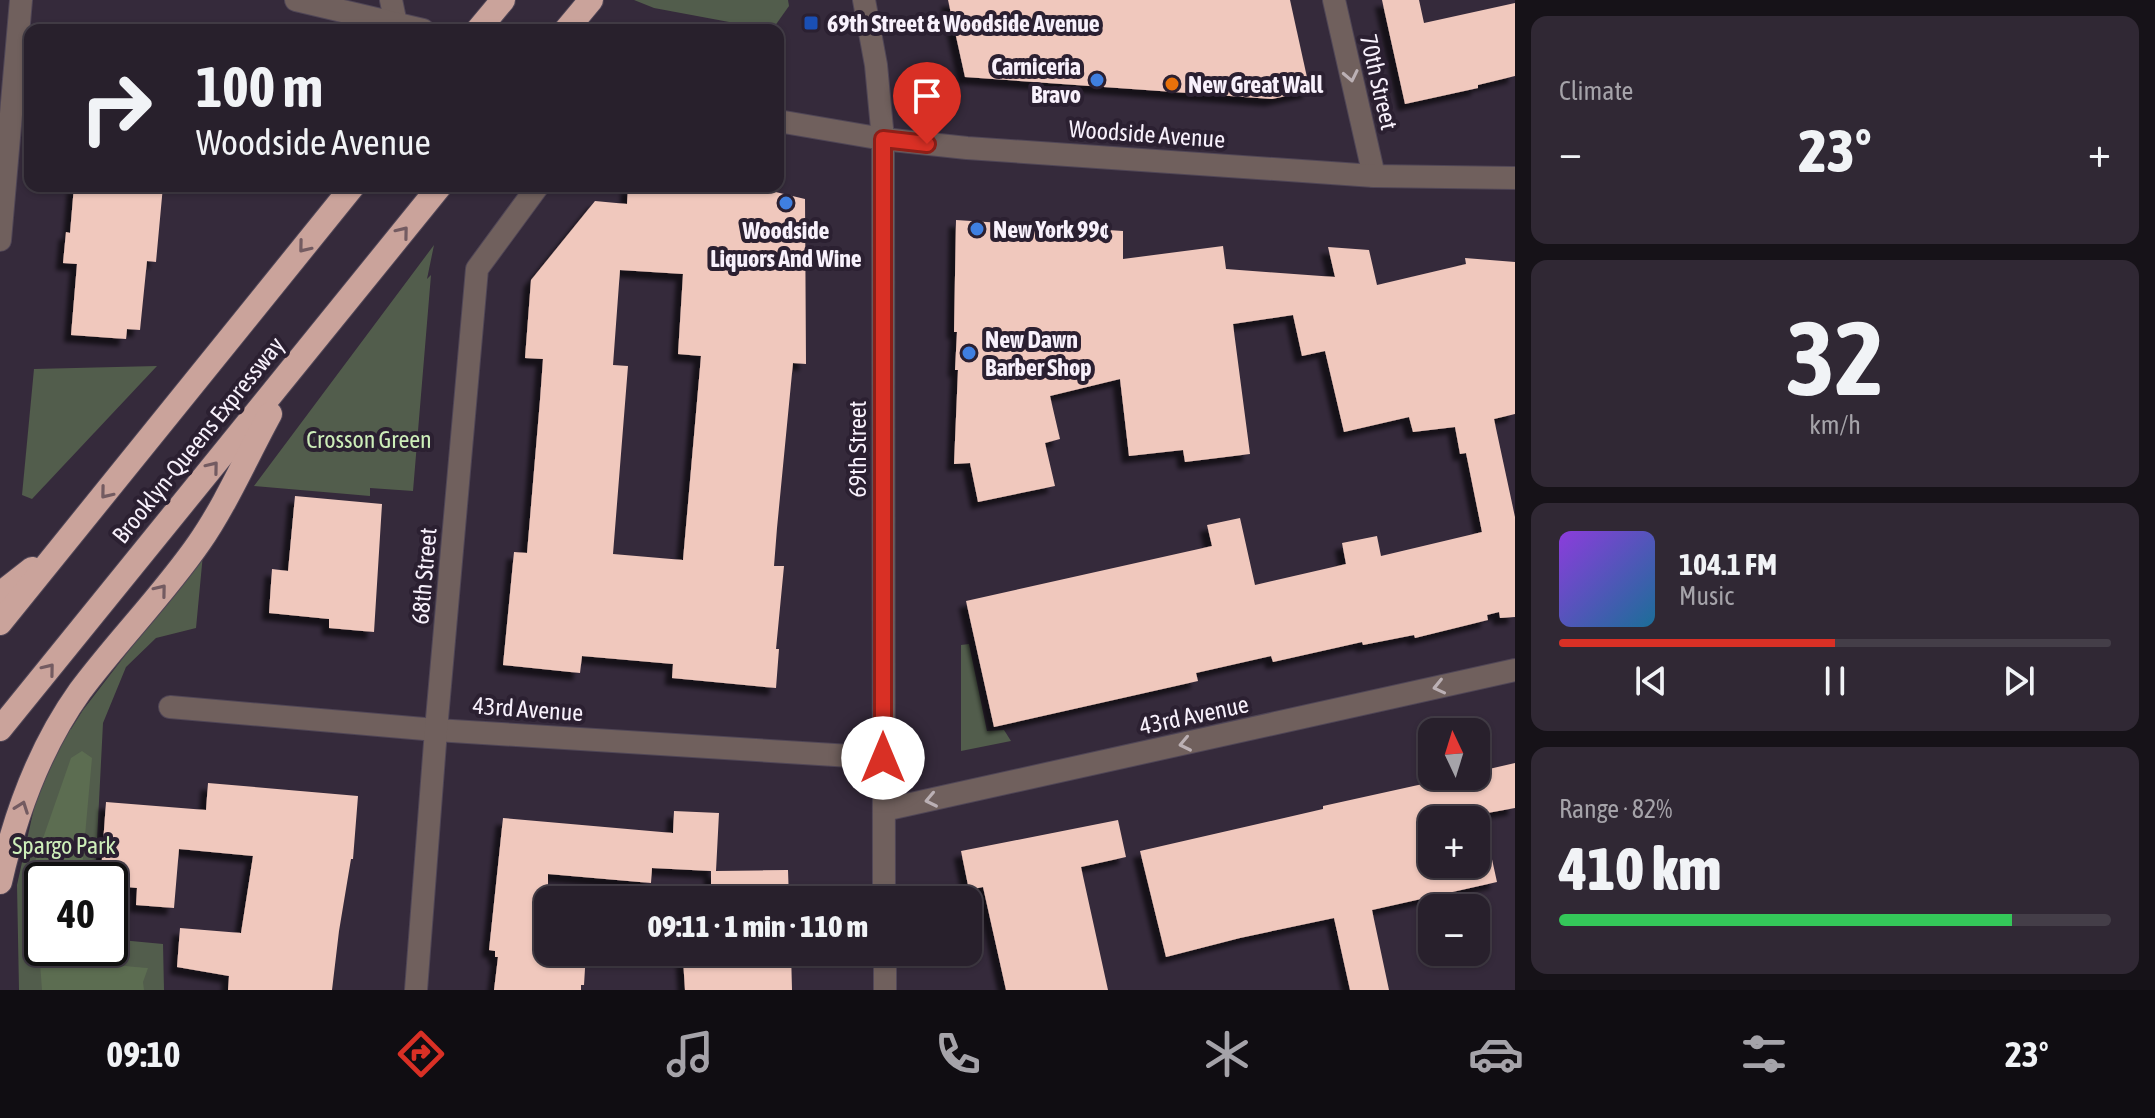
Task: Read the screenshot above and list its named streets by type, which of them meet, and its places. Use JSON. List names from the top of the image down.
{
  "streets": {
    "highway": ["Brooklyn-Queens Expressway"],
    "street": [
      "70th Street",
      "Woodside Avenue",
      "69th Street",
      "68th Street",
      "43rd Avenue"
    ]
  },
  "crossings": [
    ["70th Street", "Woodside Avenue"],
    ["Woodside Avenue", "69th Street"],
    ["69th Street", "43rd Avenue"],
    ["68th Street", "43rd Avenue"]
  ],
  "one_way": ["70th Street", "43rd Avenue"],
  "parks": ["Crosson Green", "Spargo Park"],
  "places": {
    "transit": ["69th Street & Woodside Avenue"],
    "other": [
      "Carniceria Bravo",
      "New Great Wall",
      "Woodside Liquors And Wine",
      "New York 99¢",
      "New Dawn Barber Shop"
    ]
  },
  "north": "top",
  "page": {
    "tile": [
      "Climate",
      ["32", "km/h"],
      ["Range · 82%", "410 km"]
    ],
    "turn": ["100 m", "Woodside Avenue"],
    "heat": ["−", "23°", "+"],
    "song": ["104.1 FM", "Music"],
    "map_buttons": ["+", "−"],
    "limit": "40",
    "trip": "09:11 · 1 min · 110 m",
    "tabs": ["09:10", "23°"]
  }
}
